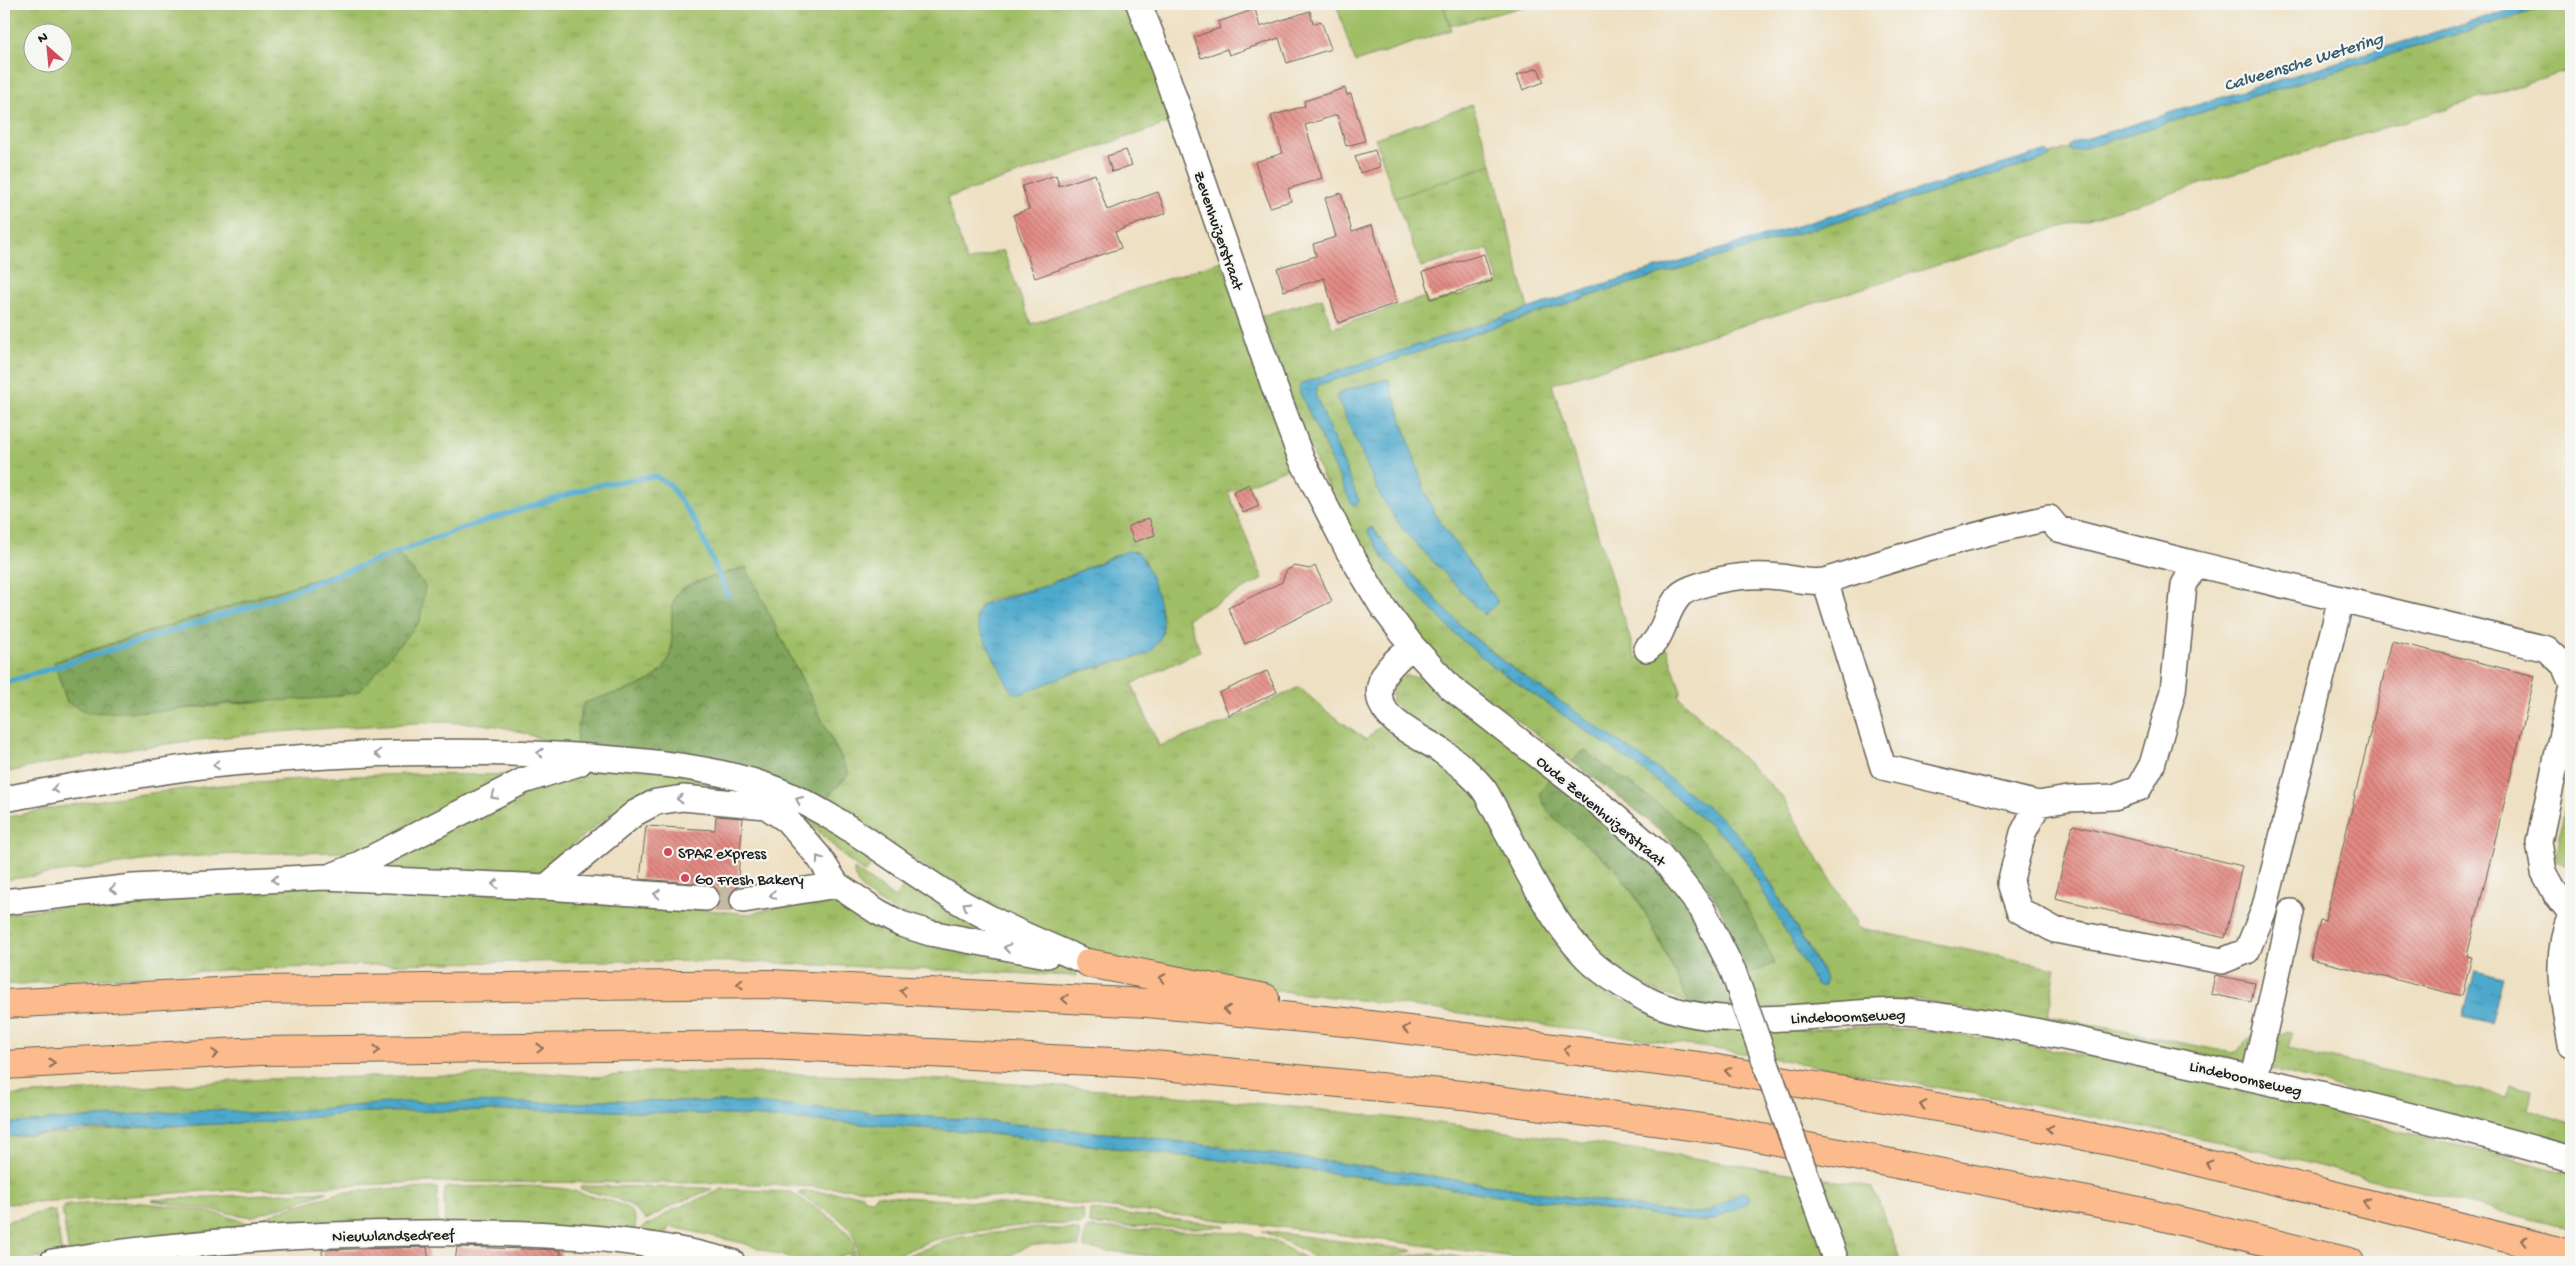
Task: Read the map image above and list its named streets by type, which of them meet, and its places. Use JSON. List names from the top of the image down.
{
  "streets": {
    "street": [
      "Zevenhuizerstraat",
      "Oude Zevenhuizerstraat",
      "Lindeboomseweg",
      "Nieuwlandsedreef"
    ]
  },
  "crossings": [
    ["Zevenhuizerstraat", "Oude Zevenhuizerstraat"],
    ["Oude Zevenhuizerstraat", "Lindeboomseweg"]
  ],
  "water": ["Calveensche Wetering"],
  "places": ["SPAR express", "Go Fresh Bakery"],
  "north": "top left"
}
